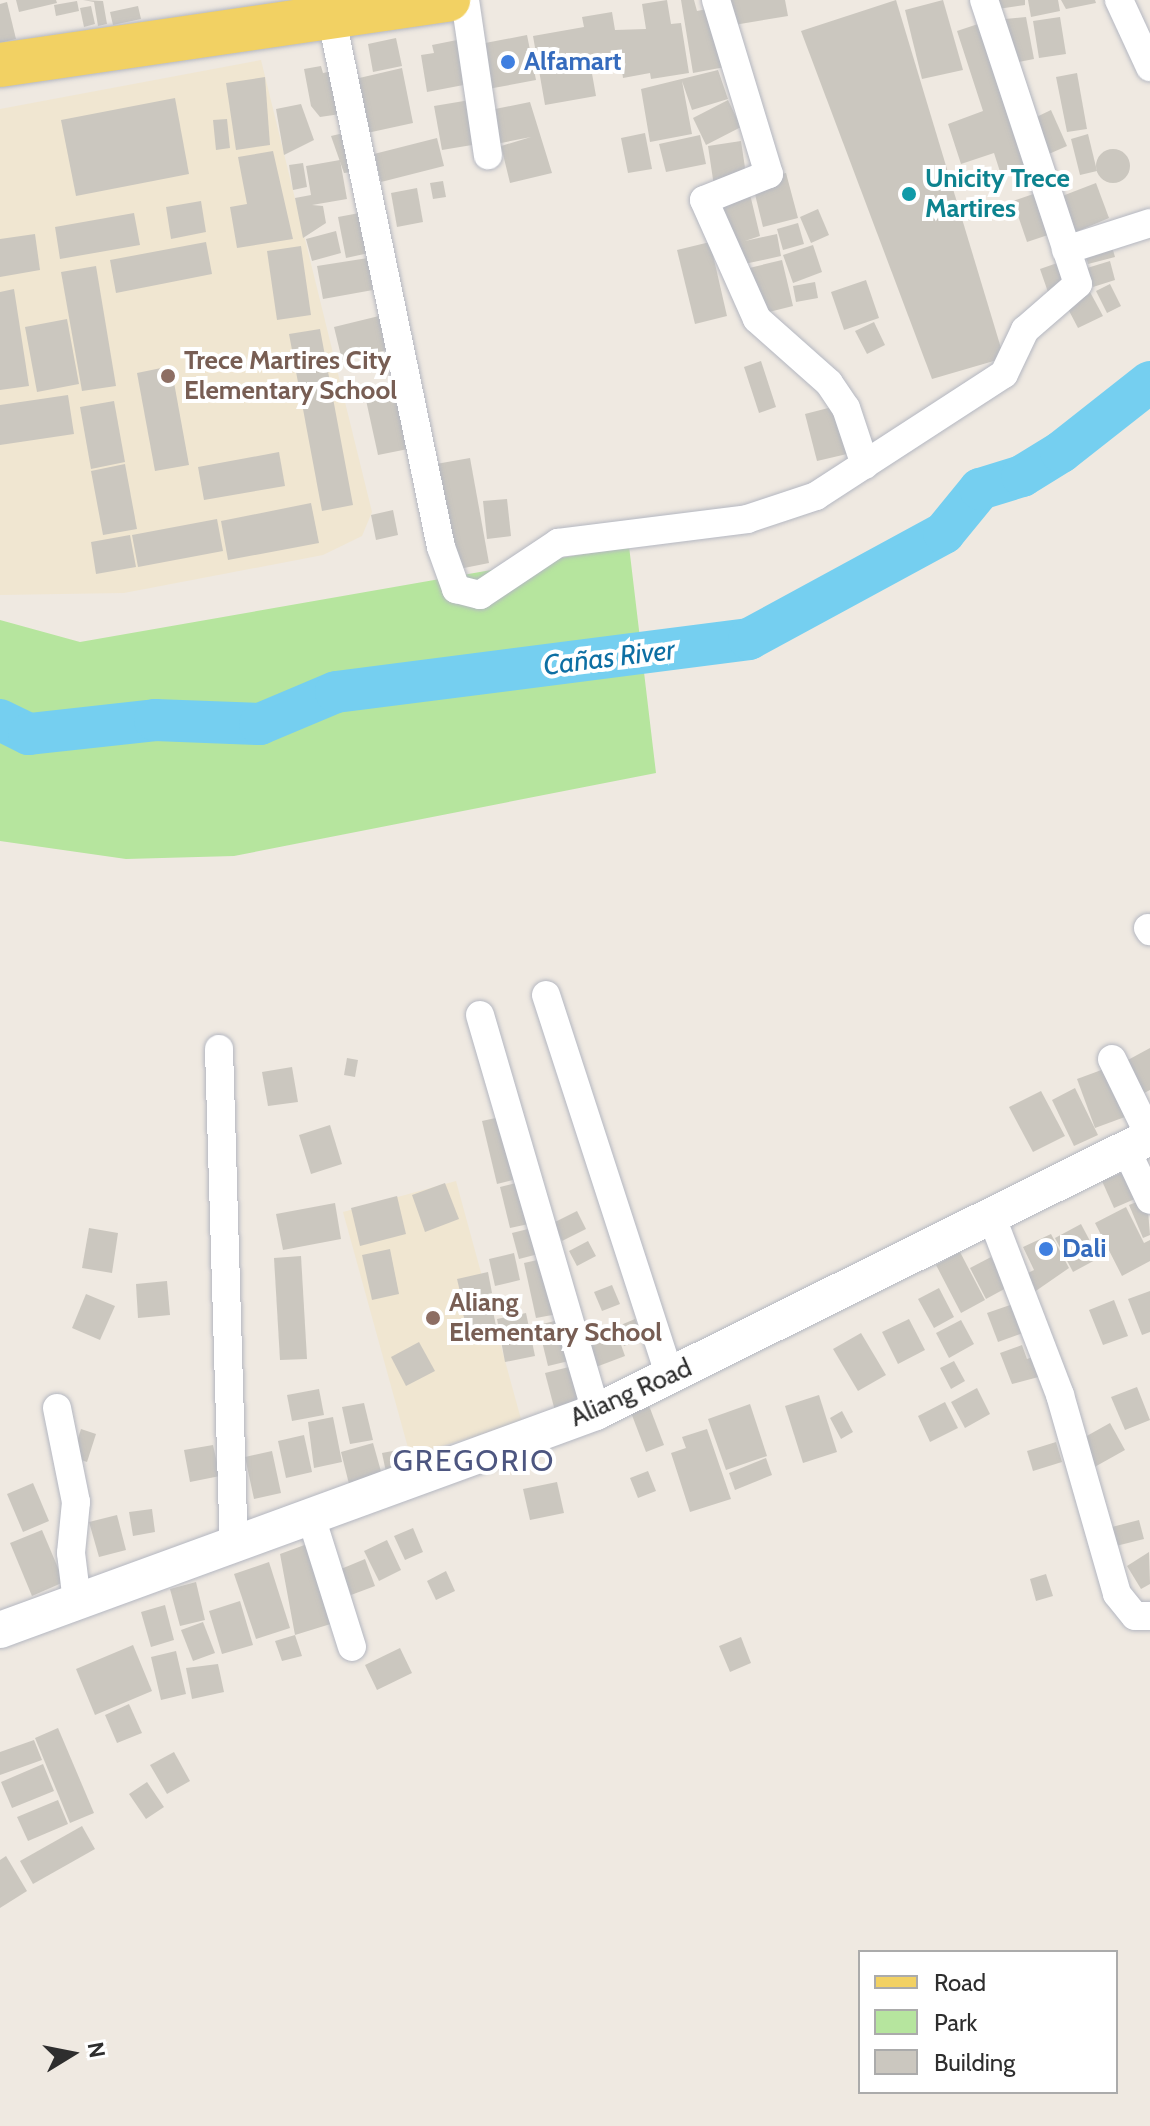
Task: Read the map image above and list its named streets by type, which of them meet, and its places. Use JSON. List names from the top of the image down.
{
  "streets": {
    "street": ["Aliang Road"]
  },
  "districts": ["GREGORIO"],
  "water": ["Cañas River"],
  "places": [
    "Alfamart",
    "Unicity Trece Martires",
    "Trece Martires City Elementary School",
    "Dali",
    "Aliang Elementary School"
  ],
  "legend": ["Road", "Park", "Building"],
  "north": "right"
}
